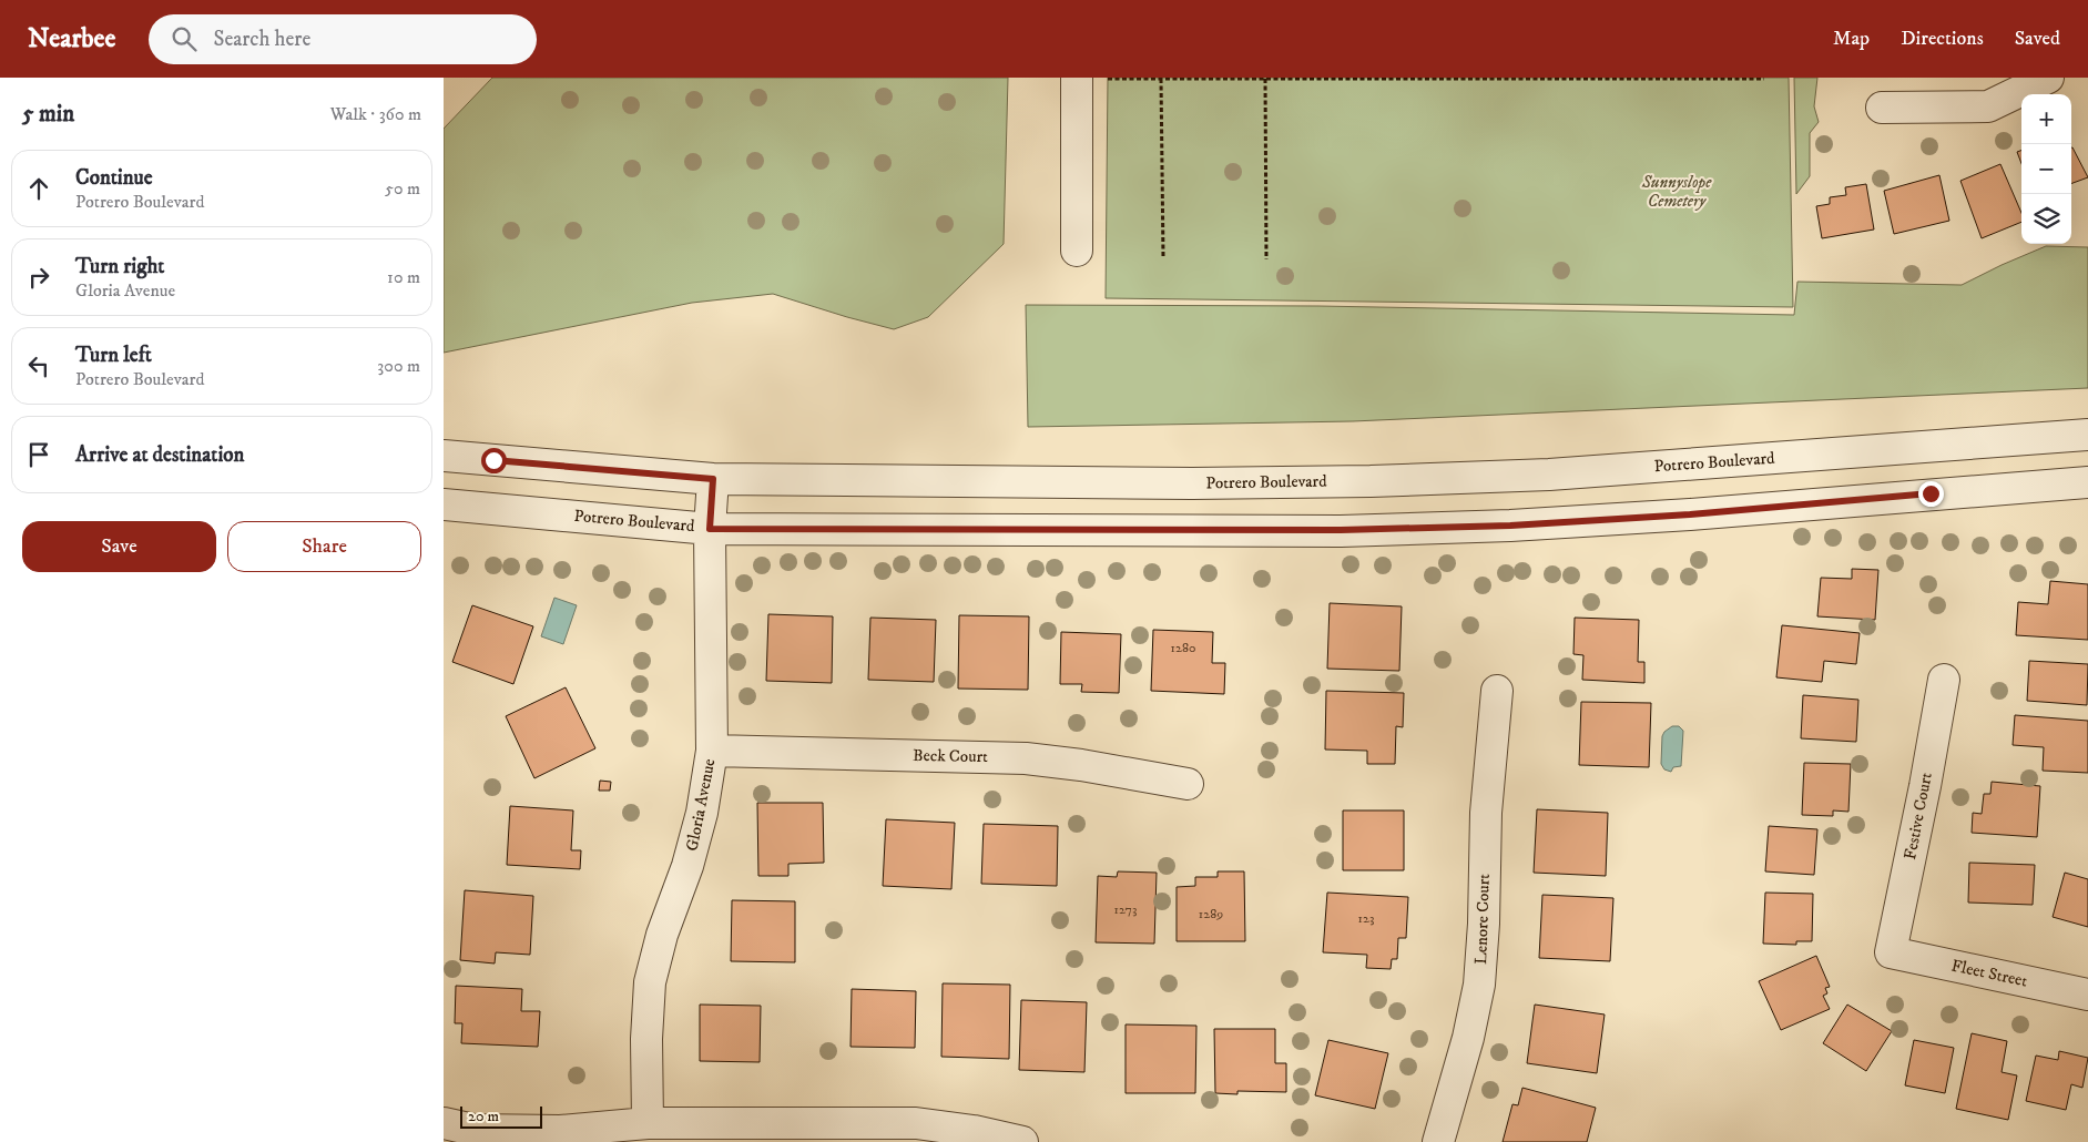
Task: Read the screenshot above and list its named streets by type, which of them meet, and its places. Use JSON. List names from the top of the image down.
{
  "streets": {
    "street": [
      "Potrero Boulevard",
      "Beck Court",
      "Gloria Avenue",
      "Festive Court",
      "Lenore Court",
      "Fleet Street"
    ]
  },
  "crossings": [
    ["Potrero Boulevard", "Gloria Avenue"],
    ["Beck Court", "Gloria Avenue"],
    ["Festive Court", "Fleet Street"]
  ],
  "parks": ["Sunnyslope Cemetery"],
  "house_numbers": [
    "1280",
    "1273",
    "1289",
    "123"
  ],
  "scale_bar": "20 m",
  "page": {
    "header": "Nearbee",
    "search": "Search here",
    "nav": ["Map", "Directions", "Saved"],
    "heading": ["5 min", "Walk · 360 m"],
    "map_buttons": ["+", "−"],
    "list": [
      ["Continue", "Potrero Boulevard", "50 m"],
      ["Turn right", "Gloria Avenue", "10 m"],
      ["Turn left", "Potrero Boulevard", "300 m"],
      "Arrive at destination"
    ],
    "buttons": ["Save", "Share"],
    "scale": "20 m"
  }
}
